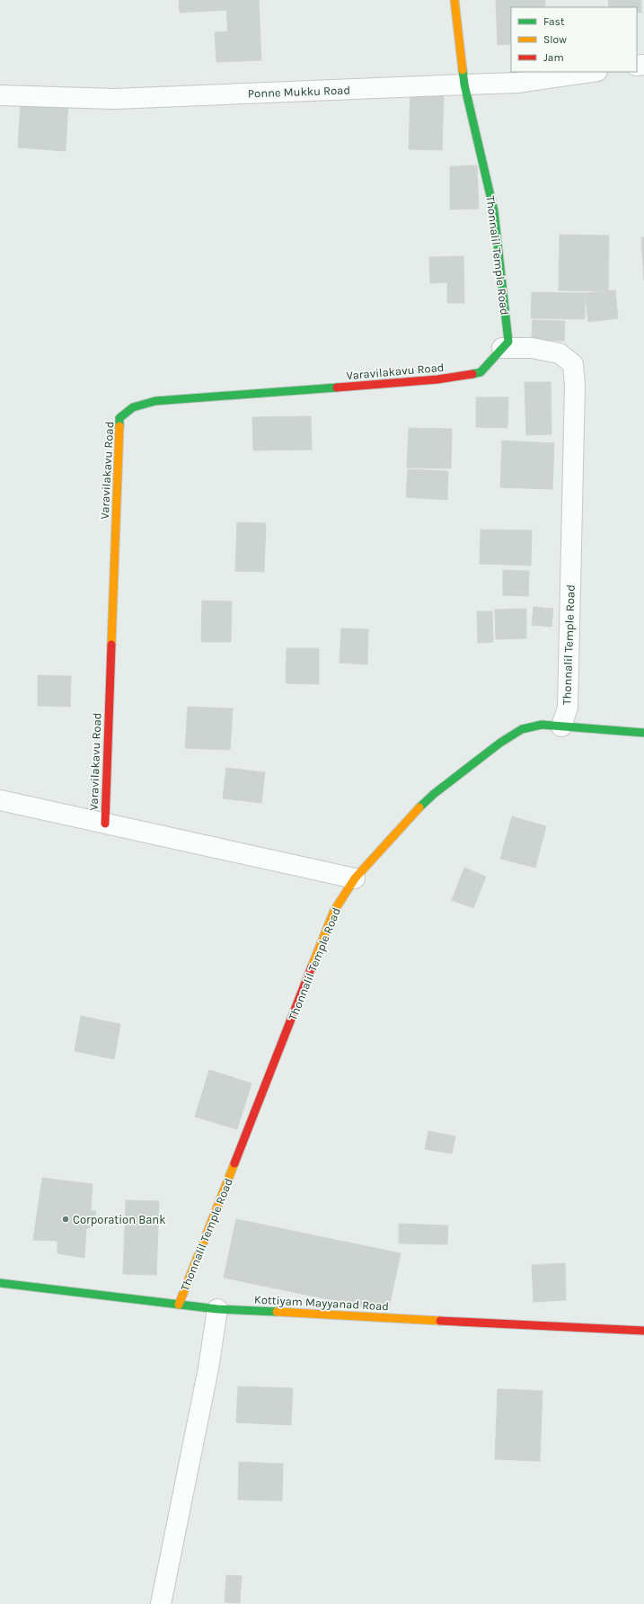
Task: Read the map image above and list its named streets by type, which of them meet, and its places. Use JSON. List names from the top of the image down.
{
  "streets": {
    "street": [
      "Ponne Mukku Road",
      "Thonnalil Temple Road",
      "Varavilakavu Road",
      "Kottiyam Mayyanad Road"
    ]
  },
  "crossings": [
    ["Ponne Mukku Road", "Thonnalil Temple Road"],
    ["Thonnalil Temple Road", "Varavilakavu Road"],
    ["Thonnalil Temple Road", "Kottiyam Mayyanad Road"]
  ],
  "places": ["Corporation Bank"],
  "legend": ["Fast", "Slow", "Jam"]
}
